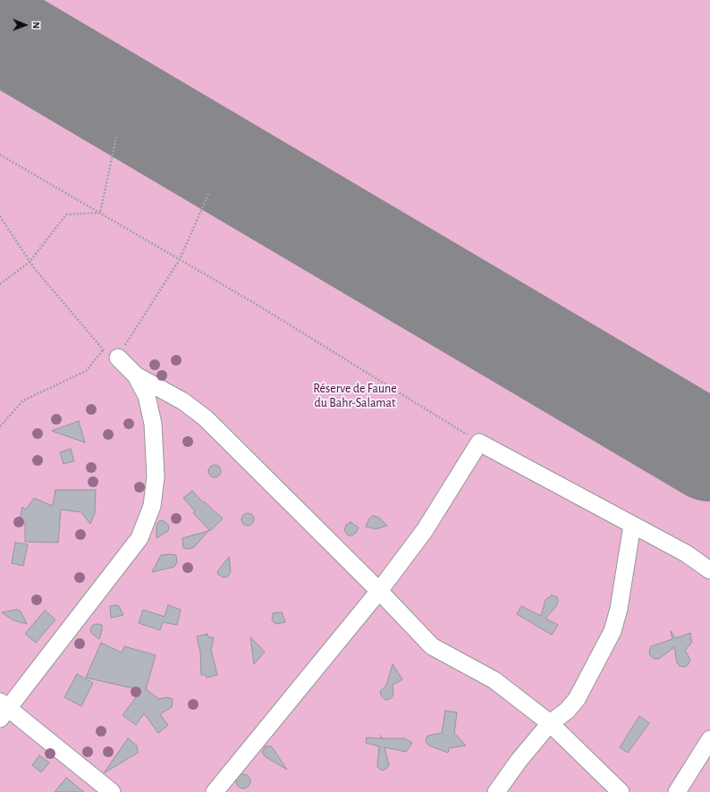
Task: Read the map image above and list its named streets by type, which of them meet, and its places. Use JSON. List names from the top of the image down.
{
  "parks": ["Réserve de Faune du Bahr-Salamat"],
  "north": "right"
}
